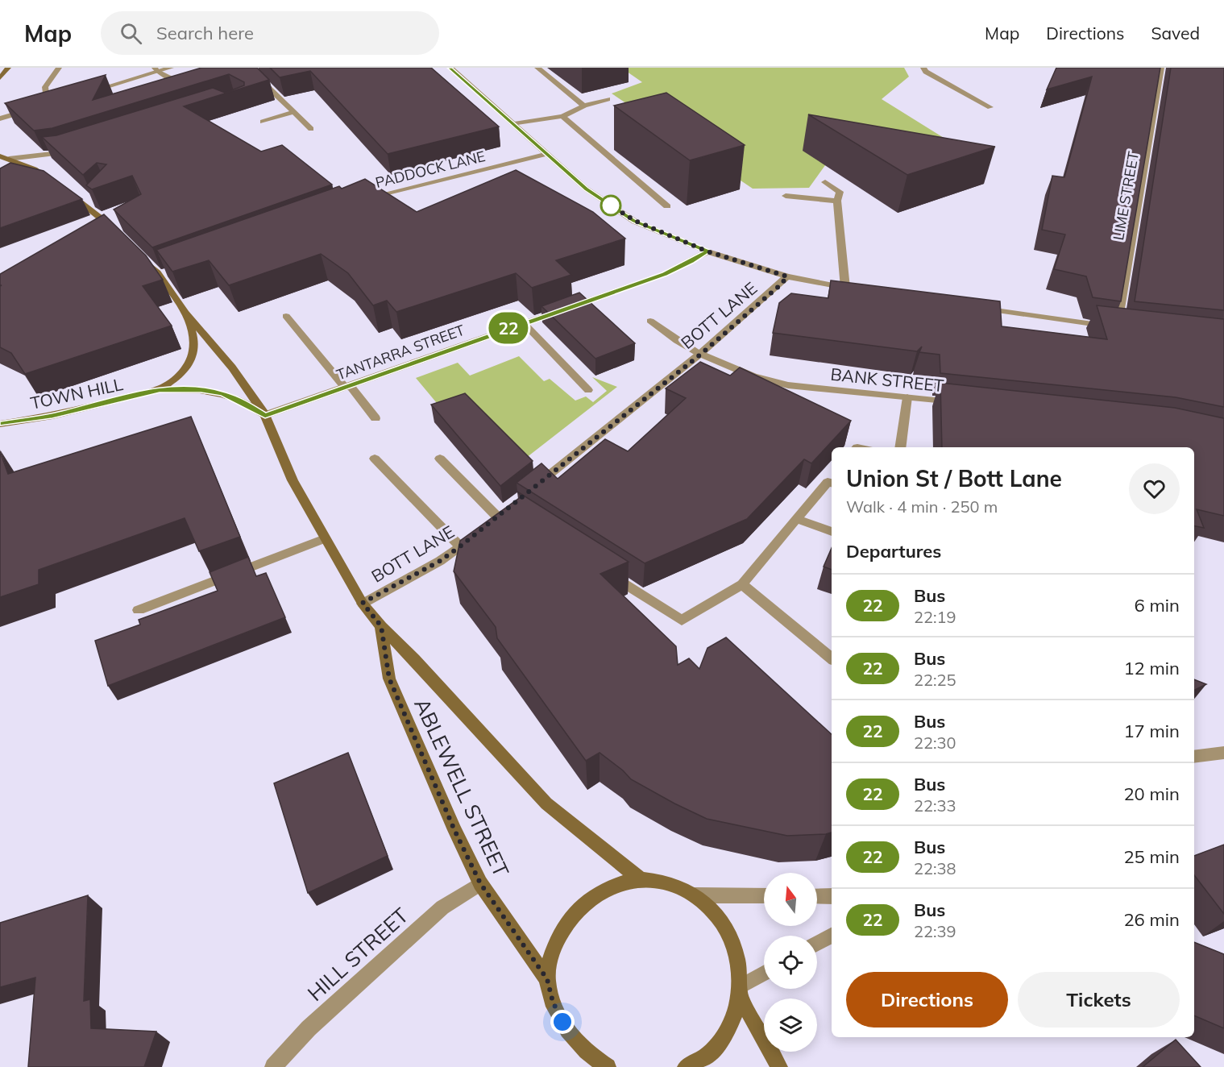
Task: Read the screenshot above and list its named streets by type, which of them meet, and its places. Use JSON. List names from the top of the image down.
{
  "streets": {
    "street": [
      "PADDOCK LANE",
      "LIME STREET",
      "BOTT LANE",
      "TANTARRA STREET",
      "BANK STREET",
      "TOWN HILL",
      "ABLEWELL STREET",
      "HILL STREET"
    ]
  },
  "crossings": [
    ["BOTT LANE", "BANK STREET"],
    ["BOTT LANE", "ABLEWELL STREET"],
    ["TANTARRA STREET", "ABLEWELL STREET"],
    ["TOWN HILL", "ABLEWELL STREET"],
    ["ABLEWELL STREET", "HILL STREET"]
  ],
  "lines": ["bus line 22"],
  "north": "top",
  "page": {
    "header": "Map",
    "search": "Search here",
    "nav": ["Map", "Directions", "Saved"],
    "on_map": "22",
    "heading": [
      ["Union St / Bott Lane", "Walk · 4 min · 250 m"],
      "Departures"
    ],
    "list": [
      {
        "mark": "22",
        "name": "Bus",
        "note": "22:19",
        "value": "6 min"
      },
      {
        "mark": "22",
        "name": "Bus",
        "note": "22:25",
        "value": "12 min"
      },
      {
        "mark": "22",
        "name": "Bus",
        "note": "22:30",
        "value": "17 min"
      },
      {
        "mark": "22",
        "name": "Bus",
        "note": "22:33",
        "value": "20 min"
      },
      {
        "mark": "22",
        "name": "Bus",
        "note": "22:38",
        "value": "25 min"
      },
      {
        "mark": "22",
        "name": "Bus",
        "note": "22:39",
        "value": "26 min"
      }
    ],
    "buttons": ["Directions", "Tickets"]
  }
}
